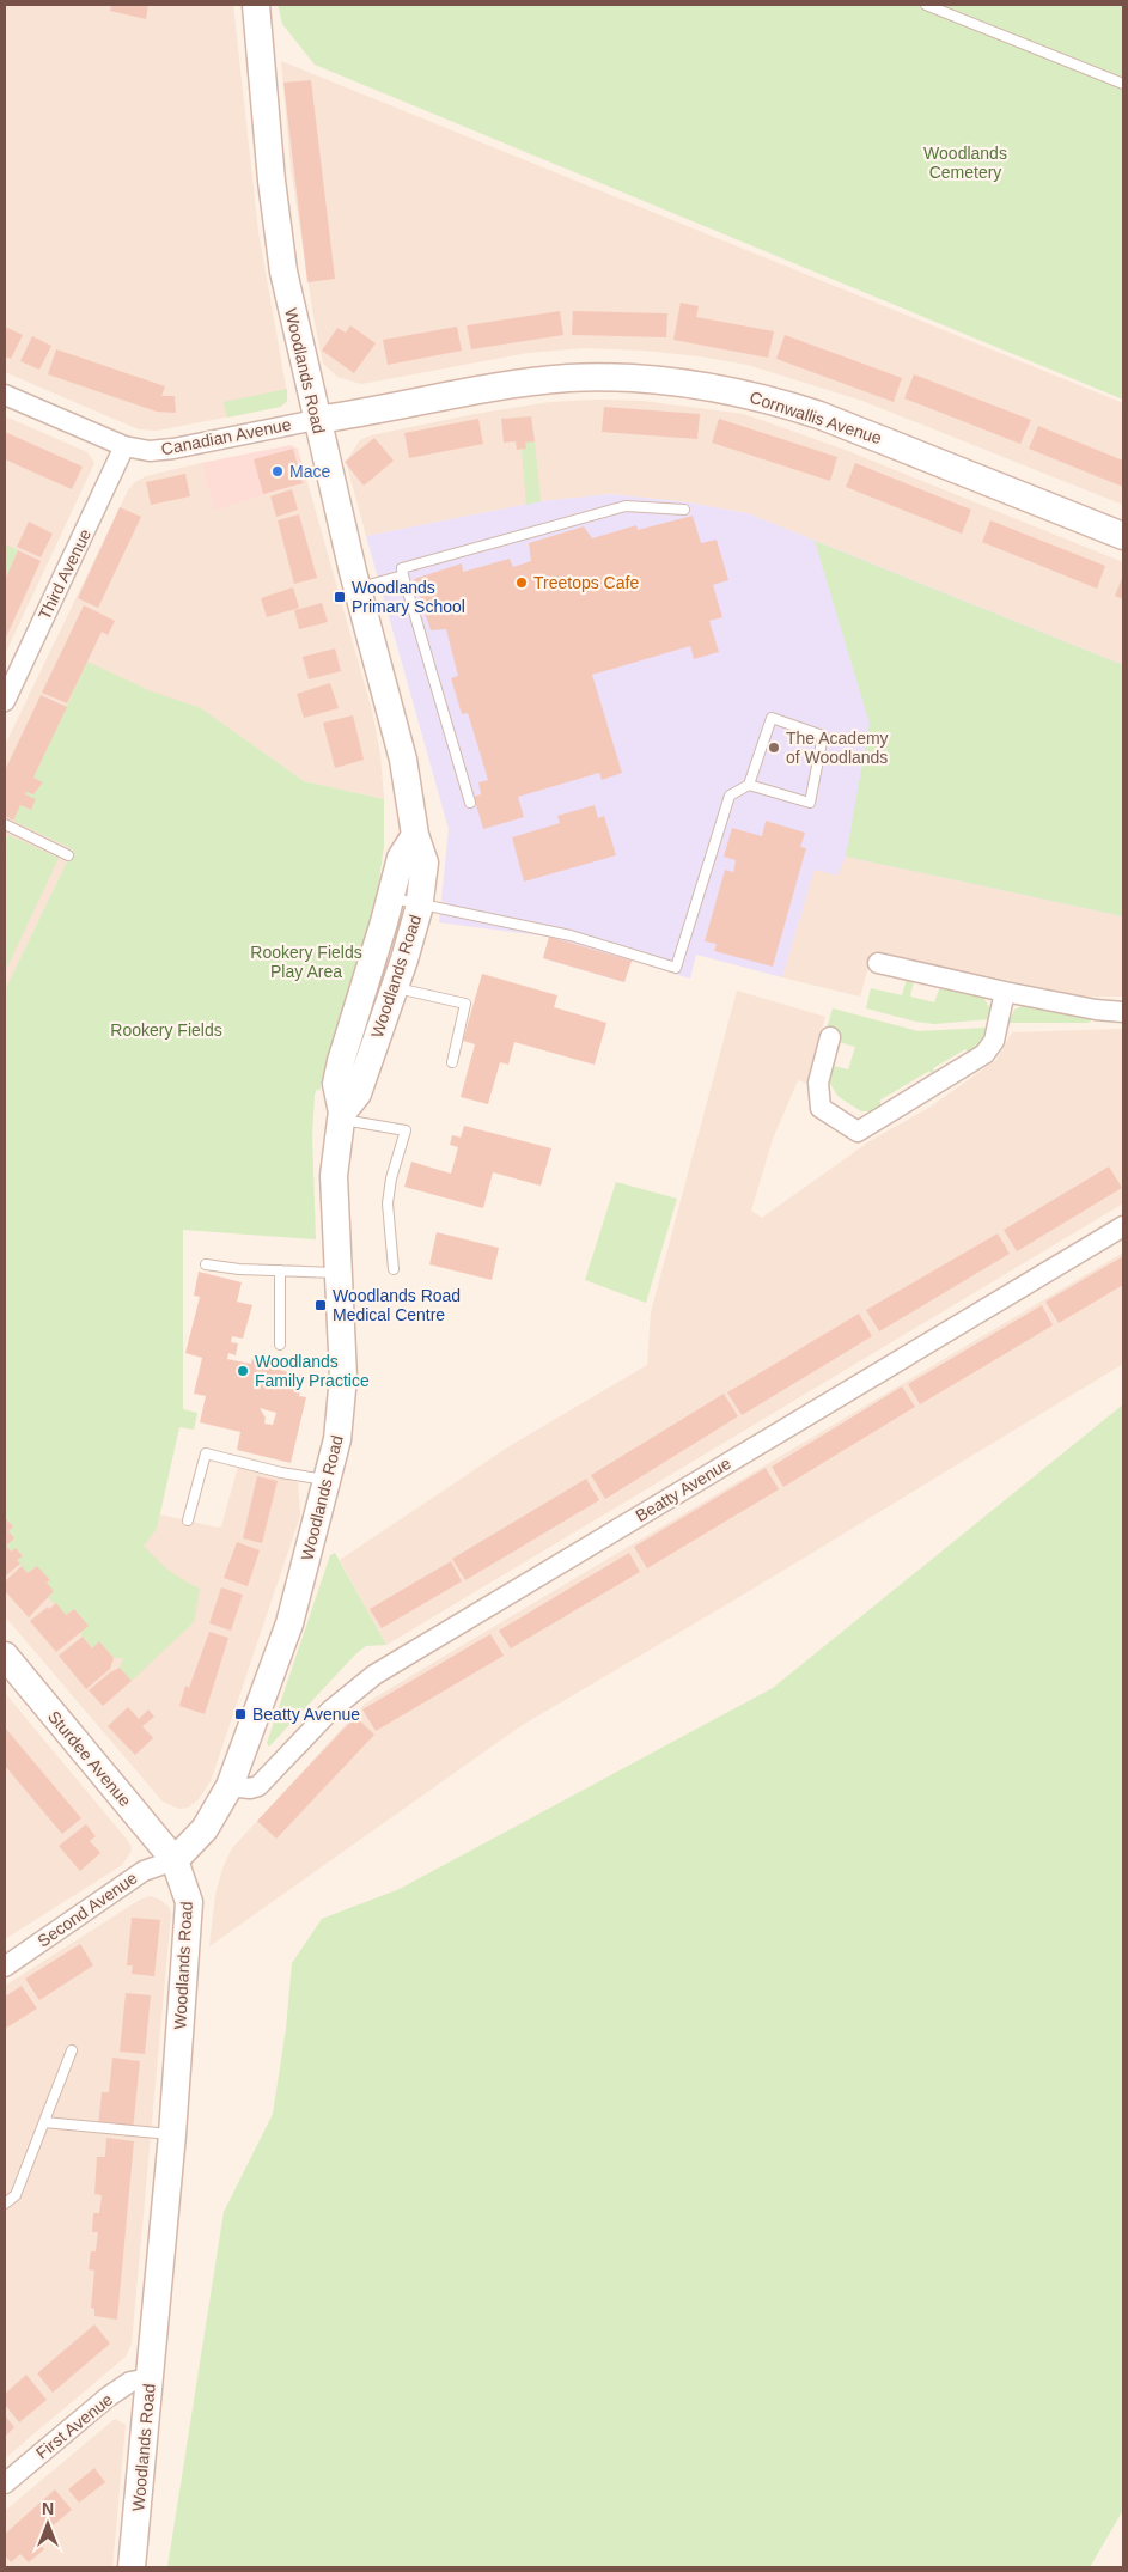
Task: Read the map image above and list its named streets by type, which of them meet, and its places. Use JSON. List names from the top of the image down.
{
  "streets": {
    "street": [
      "Woodlands Road",
      "Cornwallis Avenue",
      "Canadian Avenue",
      "Third Avenue",
      "Beatty Avenue",
      "Sturdee Avenue",
      "Second Avenue",
      "First Avenue"
    ]
  },
  "crossings": [
    ["Woodlands Road", "Cornwallis Avenue"],
    ["Woodlands Road", "Canadian Avenue"],
    ["Woodlands Road", "Beatty Avenue"],
    ["Woodlands Road", "Sturdee Avenue"],
    ["Woodlands Road", "Second Avenue"],
    ["Woodlands Road", "First Avenue"],
    ["Cornwallis Avenue", "Canadian Avenue"],
    ["Canadian Avenue", "Third Avenue"],
    ["Sturdee Avenue", "Second Avenue"]
  ],
  "parks": ["Woodlands Cemetery", "Rookery Fields Play Area", "Rookery Fields"],
  "places": {
    "other": [
      "Mace",
      "Treetops Cafe",
      "The Academy of Woodlands",
      "Woodlands Family Practice"
    ],
    "transit": ["Woodlands Primary School", "Woodlands Road Medical Centre", "Beatty Avenue"]
  },
  "north": "top"
}
